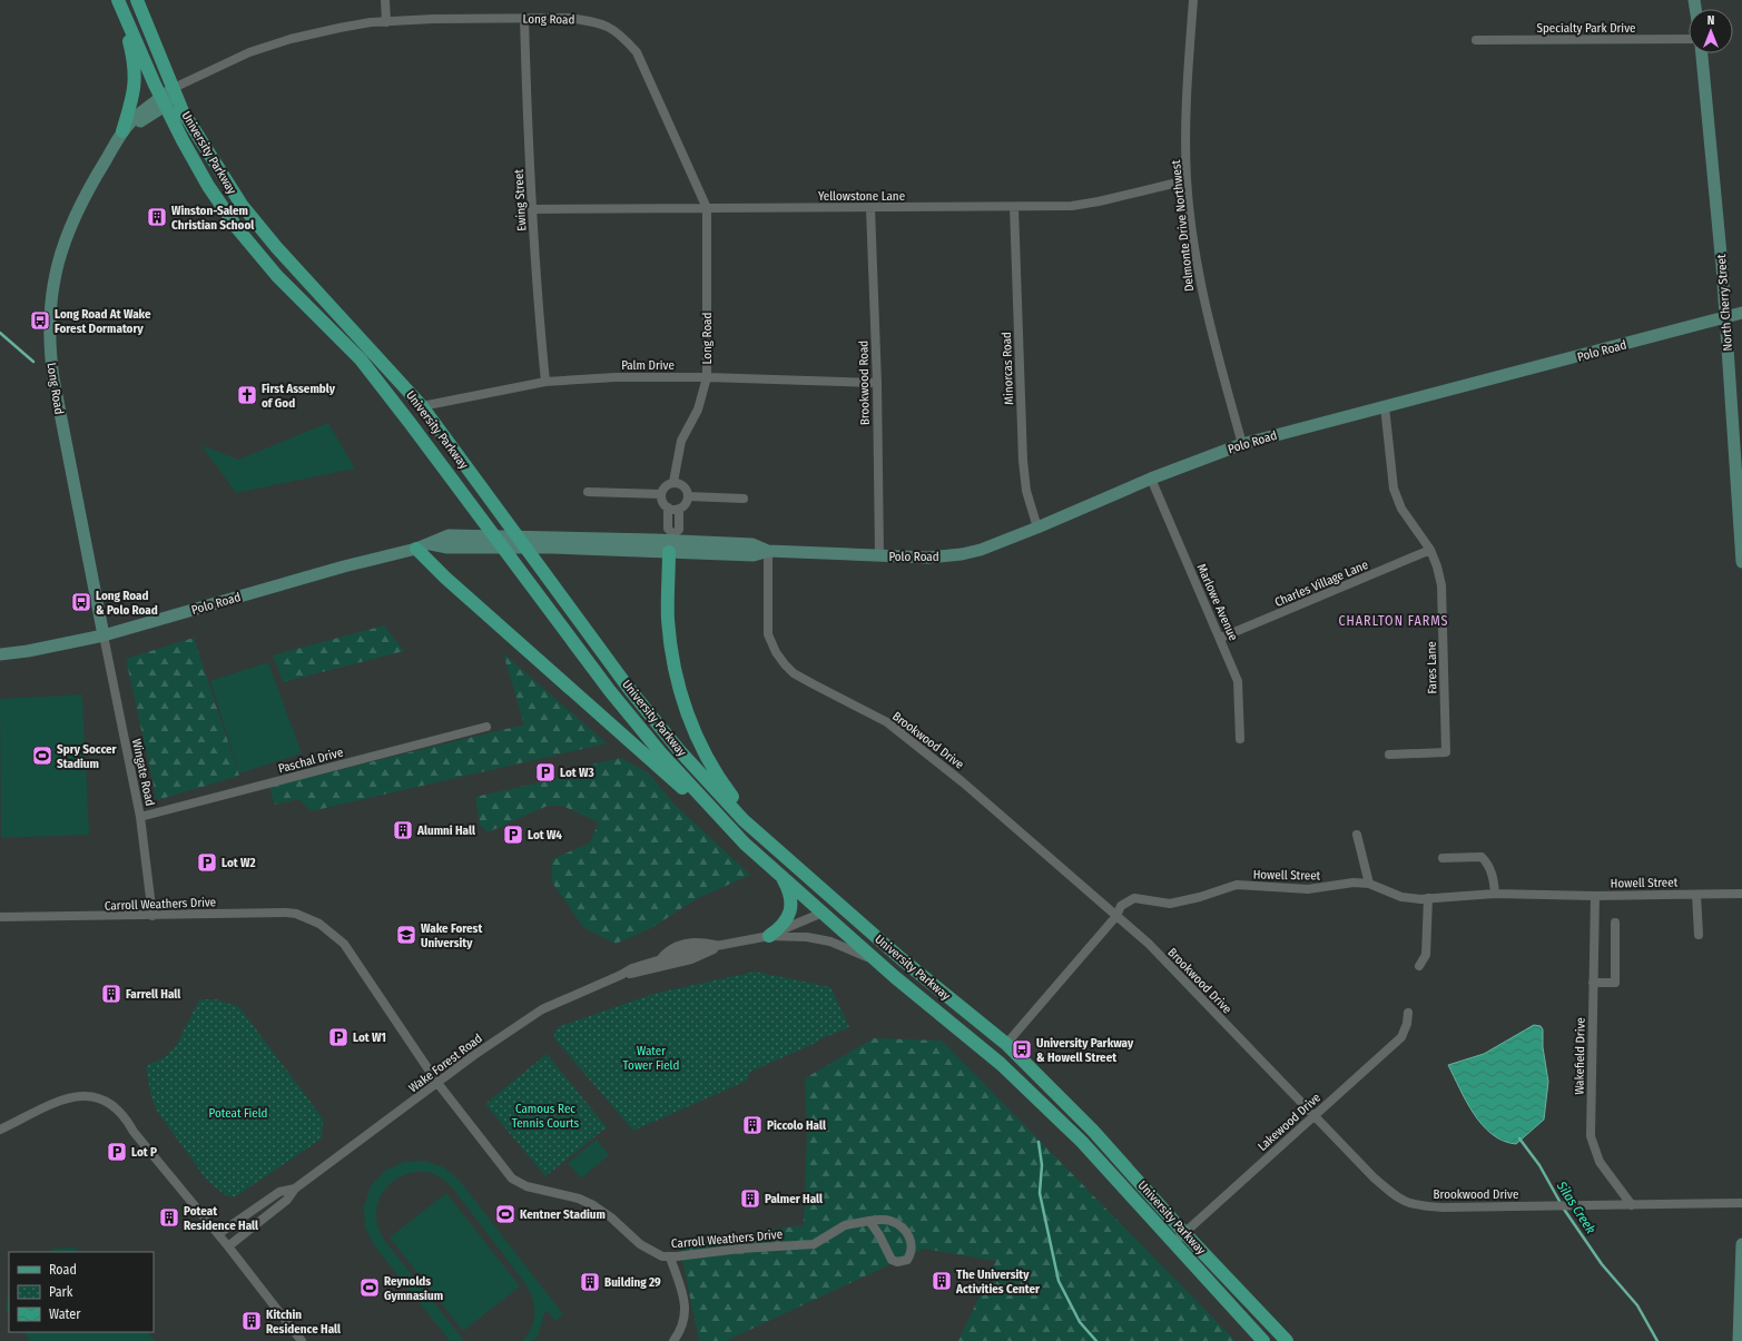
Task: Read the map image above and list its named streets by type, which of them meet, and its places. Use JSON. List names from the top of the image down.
{
  "streets": {
    "main road": [
      "Long Road",
      "University Parkway",
      "North Cherry Street",
      "Polo Road"
    ],
    "street": [
      "Specialty Park Drive",
      "Yellowstone Lane",
      "Ewing Street",
      "Delmonte Drive Northwest",
      "Palm Drive",
      "Minorcas Road",
      "Brookwood Road",
      "Charles Village Lane",
      "Marlowe Avenue",
      "Fares Lane",
      "Brookwood Drive",
      "Paschal Drive",
      "Wingate Road",
      "Howell Street",
      "Carroll Weathers Drive",
      "Wakefield Drive",
      "Wake Forest Road",
      "Lakewood Drive"
    ]
  },
  "crossings": [
    ["Long Road", "University Parkway"],
    ["Long Road", "Yellowstone Lane"],
    ["Long Road", "Ewing Street"],
    ["Long Road", "Polo Road"],
    ["Long Road", "Palm Drive"],
    ["Long Road", "Wingate Road"],
    ["University Parkway", "Palm Drive"],
    ["University Parkway", "Howell Street"],
    ["University Parkway", "Wake Forest Road"],
    ["University Parkway", "Lakewood Drive"],
    ["Yellowstone Lane", "Ewing Street"],
    ["Yellowstone Lane", "Delmonte Drive Northwest"],
    ["Yellowstone Lane", "Minorcas Road"],
    ["Yellowstone Lane", "Brookwood Road"],
    ["Ewing Street", "Palm Drive"],
    ["Delmonte Drive Northwest", "Polo Road"],
    ["North Cherry Street", "Polo Road"],
    ["Polo Road", "Minorcas Road"],
    ["Polo Road", "Brookwood Road"],
    ["Polo Road", "Marlowe Avenue"],
    ["Polo Road", "Fares Lane"],
    ["Polo Road", "Brookwood Drive"],
    ["Polo Road", "Wingate Road"],
    ["Palm Drive", "Brookwood Road"],
    ["Charles Village Lane", "Marlowe Avenue"],
    ["Charles Village Lane", "Fares Lane"],
    ["Brookwood Drive", "Howell Street"],
    ["Brookwood Drive", "Wakefield Drive"],
    ["Brookwood Drive", "Lakewood Drive"],
    ["Paschal Drive", "Wingate Road"],
    ["Wingate Road", "Carroll Weathers Drive"],
    ["Howell Street", "Wakefield Drive"],
    ["Carroll Weathers Drive", "Wake Forest Road"]
  ],
  "districts": ["CHARLTON FARMS"],
  "water": ["Silas Creek"],
  "parks": ["Water Tower Field", "Camous Rec Tennis Courts", "Poteat Field"],
  "places": {
    "building": [
      "Winston-Salem Christian School",
      "Alumni Hall",
      "Farrell Hall",
      "Piccolo Hall",
      "Palmer Hall",
      "Poteat Residence Hall",
      "The University Activities Center",
      "Building 29",
      "Kitchin Residence Hall"
    ],
    "bus stop": ["Long Road At Wake Forest Dormatory", "Long Road & Polo Road", "University Parkway & Howell Street"],
    "church": ["First Assembly of God"],
    "sports": ["Spry Soccer Stadium", "Kentner Stadium", "Reynolds Gymnasium"],
    "parking": [
      "Lot W3",
      "Lot W4",
      "Lot W2",
      "Lot W1",
      "Lot P"
    ],
    "school or university": ["Wake Forest University"]
  },
  "legend": ["Road", "Park", "Water"],
  "north": "top"
}
